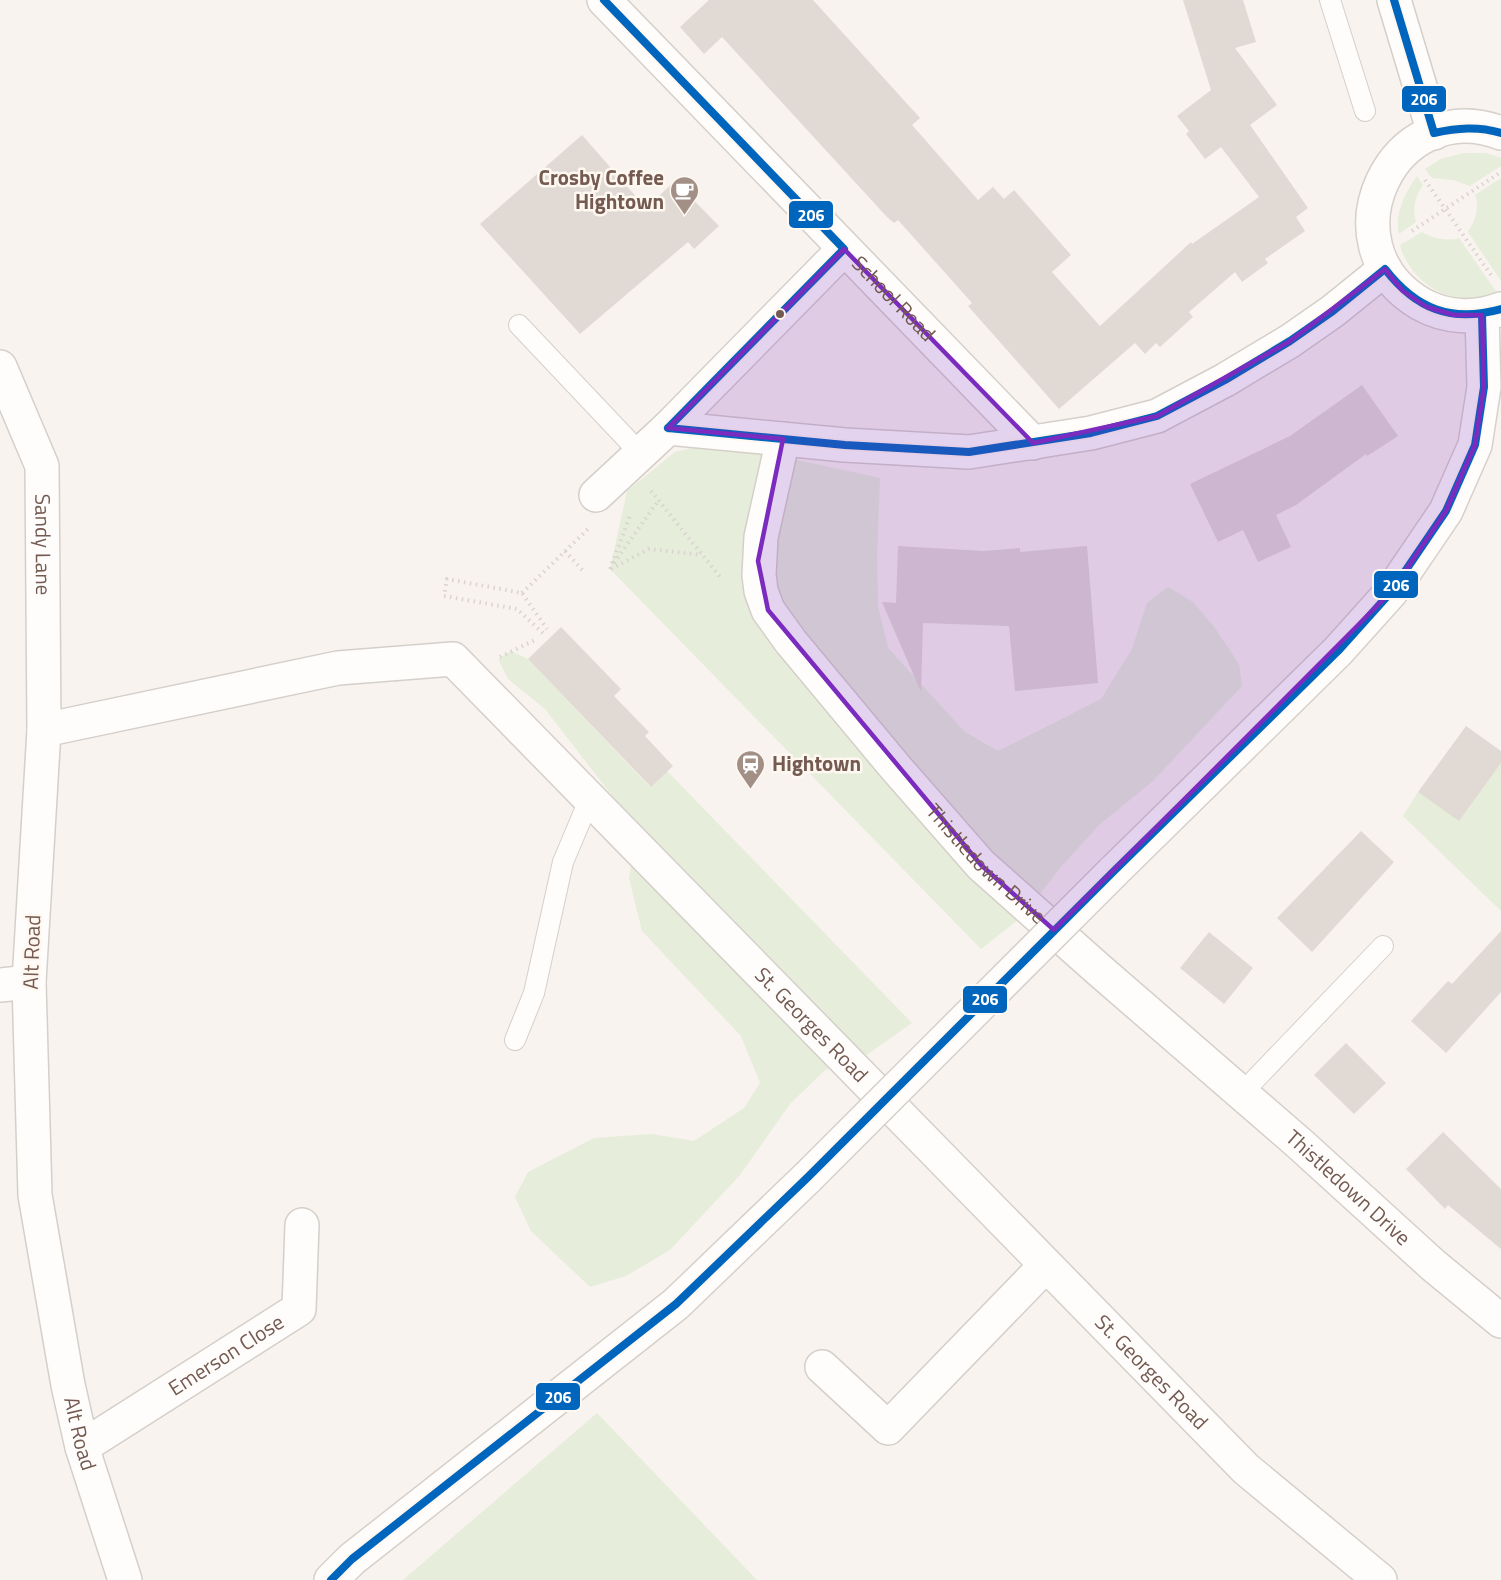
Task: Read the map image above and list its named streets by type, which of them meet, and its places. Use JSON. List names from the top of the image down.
{
  "streets": {
    "street": [
      "School Road",
      "Sandy Lane",
      "Thistledown Drive",
      "Alt Road",
      "St. Georges Road",
      "Emerson Close"
    ]
  },
  "crossings": [
    ["Sandy Lane", "Alt Road"],
    ["Sandy Lane", "St. Georges Road"],
    ["Alt Road", "St. Georges Road"],
    ["Alt Road", "Emerson Close"]
  ],
  "places": {
    "cafe": ["Crosby Coffee Hightown"],
    "station": ["Hightown"]
  },
  "lines": ["transit line 206"]
}
